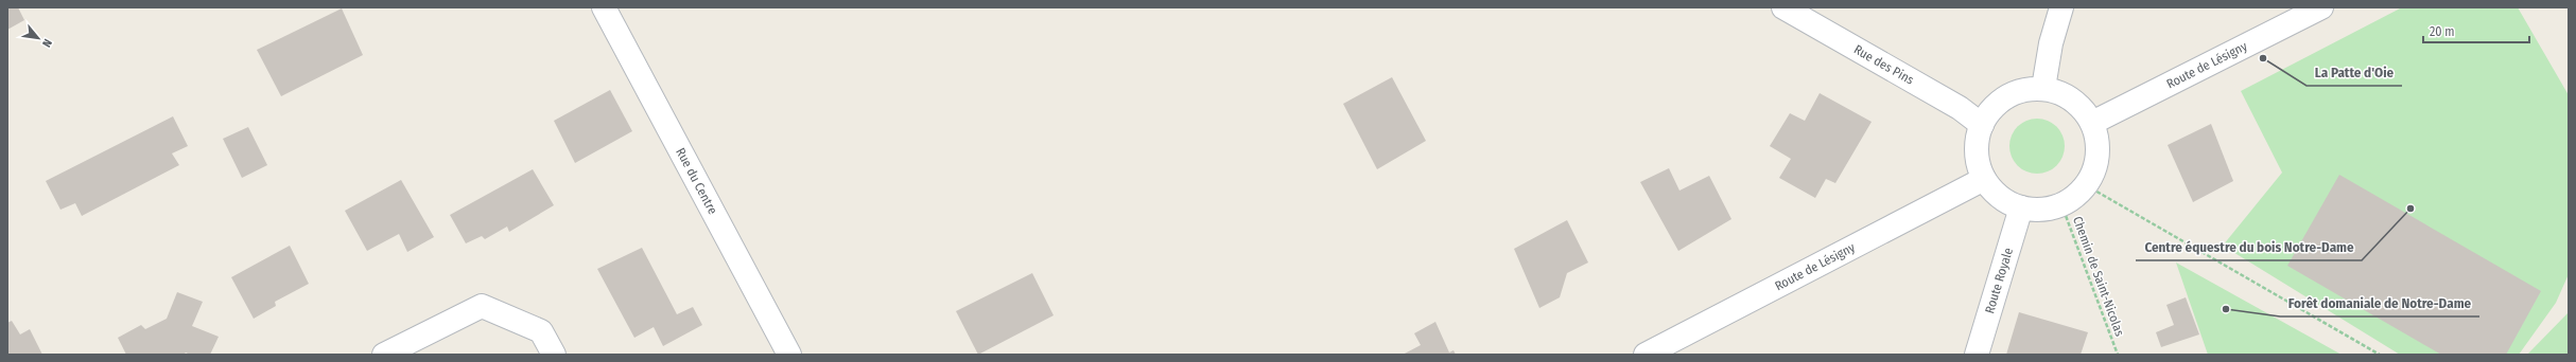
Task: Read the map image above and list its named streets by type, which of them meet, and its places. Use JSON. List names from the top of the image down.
{
  "streets": {
    "street": [
      "Rue des Pins",
      "Route de Lésigny",
      "Rue du Centre",
      "Route Royale"
    ],
    "path": ["Chemin de Saint-Nicolas"]
  },
  "crossings": [
    ["Rue des Pins", "Route de Lésigny"],
    ["Rue des Pins", "Chemin de Saint-Nicolas"],
    ["Rue des Pins", "Route Royale"],
    ["Route de Lésigny", "Chemin de Saint-Nicolas"],
    ["Route de Lésigny", "Route Royale"],
    ["Chemin de Saint-Nicolas", "Route Royale"]
  ],
  "places": ["La Patte d'Oie", "Centre équestre du bois Notre-Dame", "Forêt domaniale de Notre-Dame"],
  "scale_bar": "20 m",
  "north": "bottom right"
}
